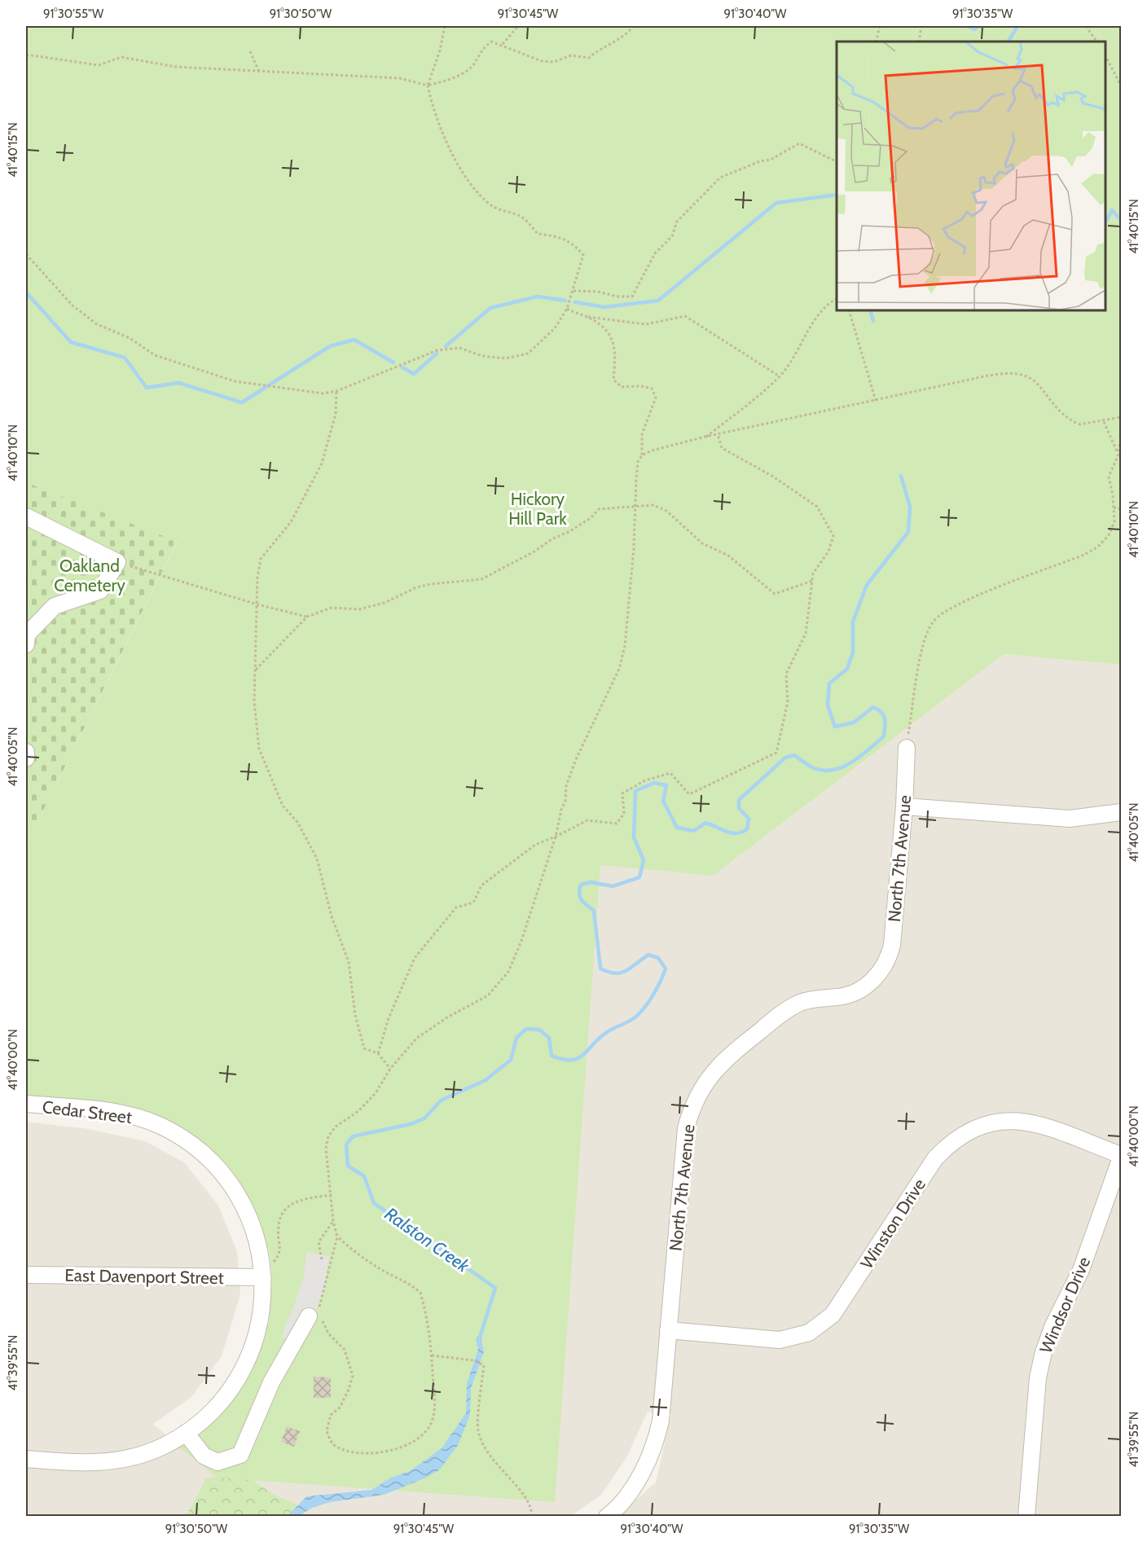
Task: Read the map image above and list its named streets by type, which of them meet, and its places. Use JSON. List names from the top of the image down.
{
  "streets": {
    "street": [
      "North 7th Avenue",
      "Cedar Street",
      "Winston Drive",
      "East Davenport Street",
      "Windsor Drive"
    ]
  },
  "crossings": [
    ["North 7th Avenue", "Winston Drive"],
    ["Cedar Street", "East Davenport Street"],
    ["Winston Drive", "Windsor Drive"]
  ],
  "water": ["Ralston Creek"],
  "parks": ["Hickory Hill Park", "Oakland Cemetery"],
  "coordinates": [
    "91°30'55\"W",
    "91°30'50\"W",
    "91°30'45\"W",
    "91°30'40\"W",
    "91°30'35\"W",
    "41°40'15\"N",
    "41°40'10\"N",
    "41°40'05\"N",
    "41°40'00\"N",
    "41°39'55\"N"
  ]
}
